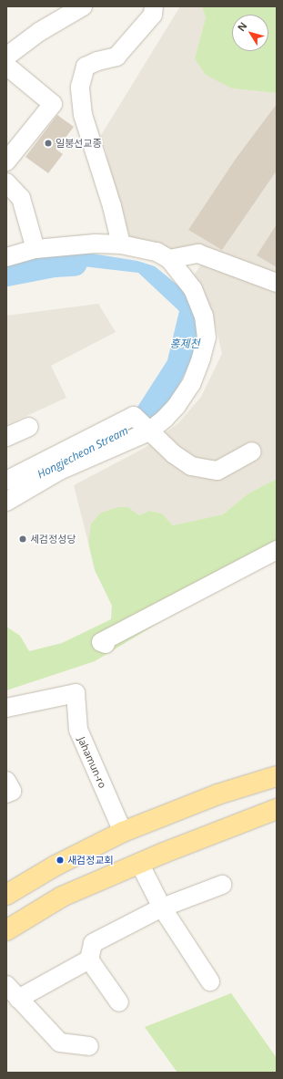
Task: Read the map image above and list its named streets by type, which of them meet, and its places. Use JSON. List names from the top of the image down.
{
  "streets": {
    "street": ["Jahamun-ro"]
  },
  "water": ["홍제천", "Hongjecheon Stream"],
  "places": ["일붕선교종", "세검정성당", "새검정교회"],
  "north": "top left"
}
